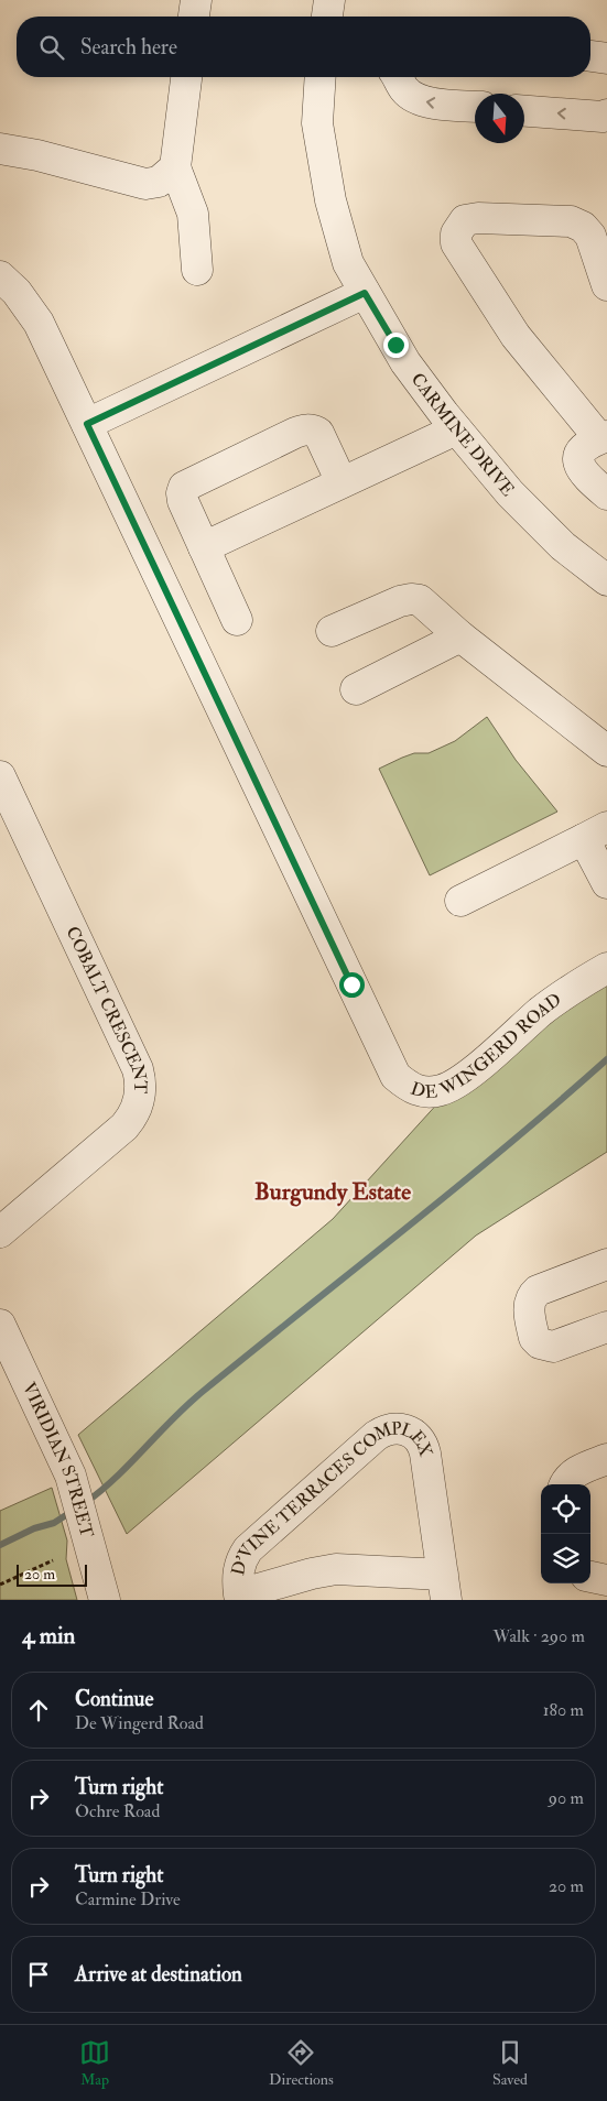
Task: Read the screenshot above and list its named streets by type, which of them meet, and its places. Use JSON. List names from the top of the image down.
{
  "streets": {
    "street": [
      "CARMINE DRIVE",
      "COBALT CRESCENT",
      "DE WINGERD ROAD",
      "VIRIDIAN STREET",
      "D'VINE TERRACES COMPLEX"
    ]
  },
  "districts": ["Burgundy Estate"],
  "scale_bar": "20 m",
  "north": "bottom",
  "page": {
    "search": "Search here",
    "scale": "20 m",
    "heading": ["4 min", "Walk · 290 m"],
    "list": [
      ["Continue", "De Wingerd Road", "180 m"],
      ["Turn right", "Ochre Road", "90 m"],
      ["Turn right", "Carmine Drive", "20 m"],
      "Arrive at destination"
    ],
    "nav": ["Map", "Directions", "Saved"]
  }
}
